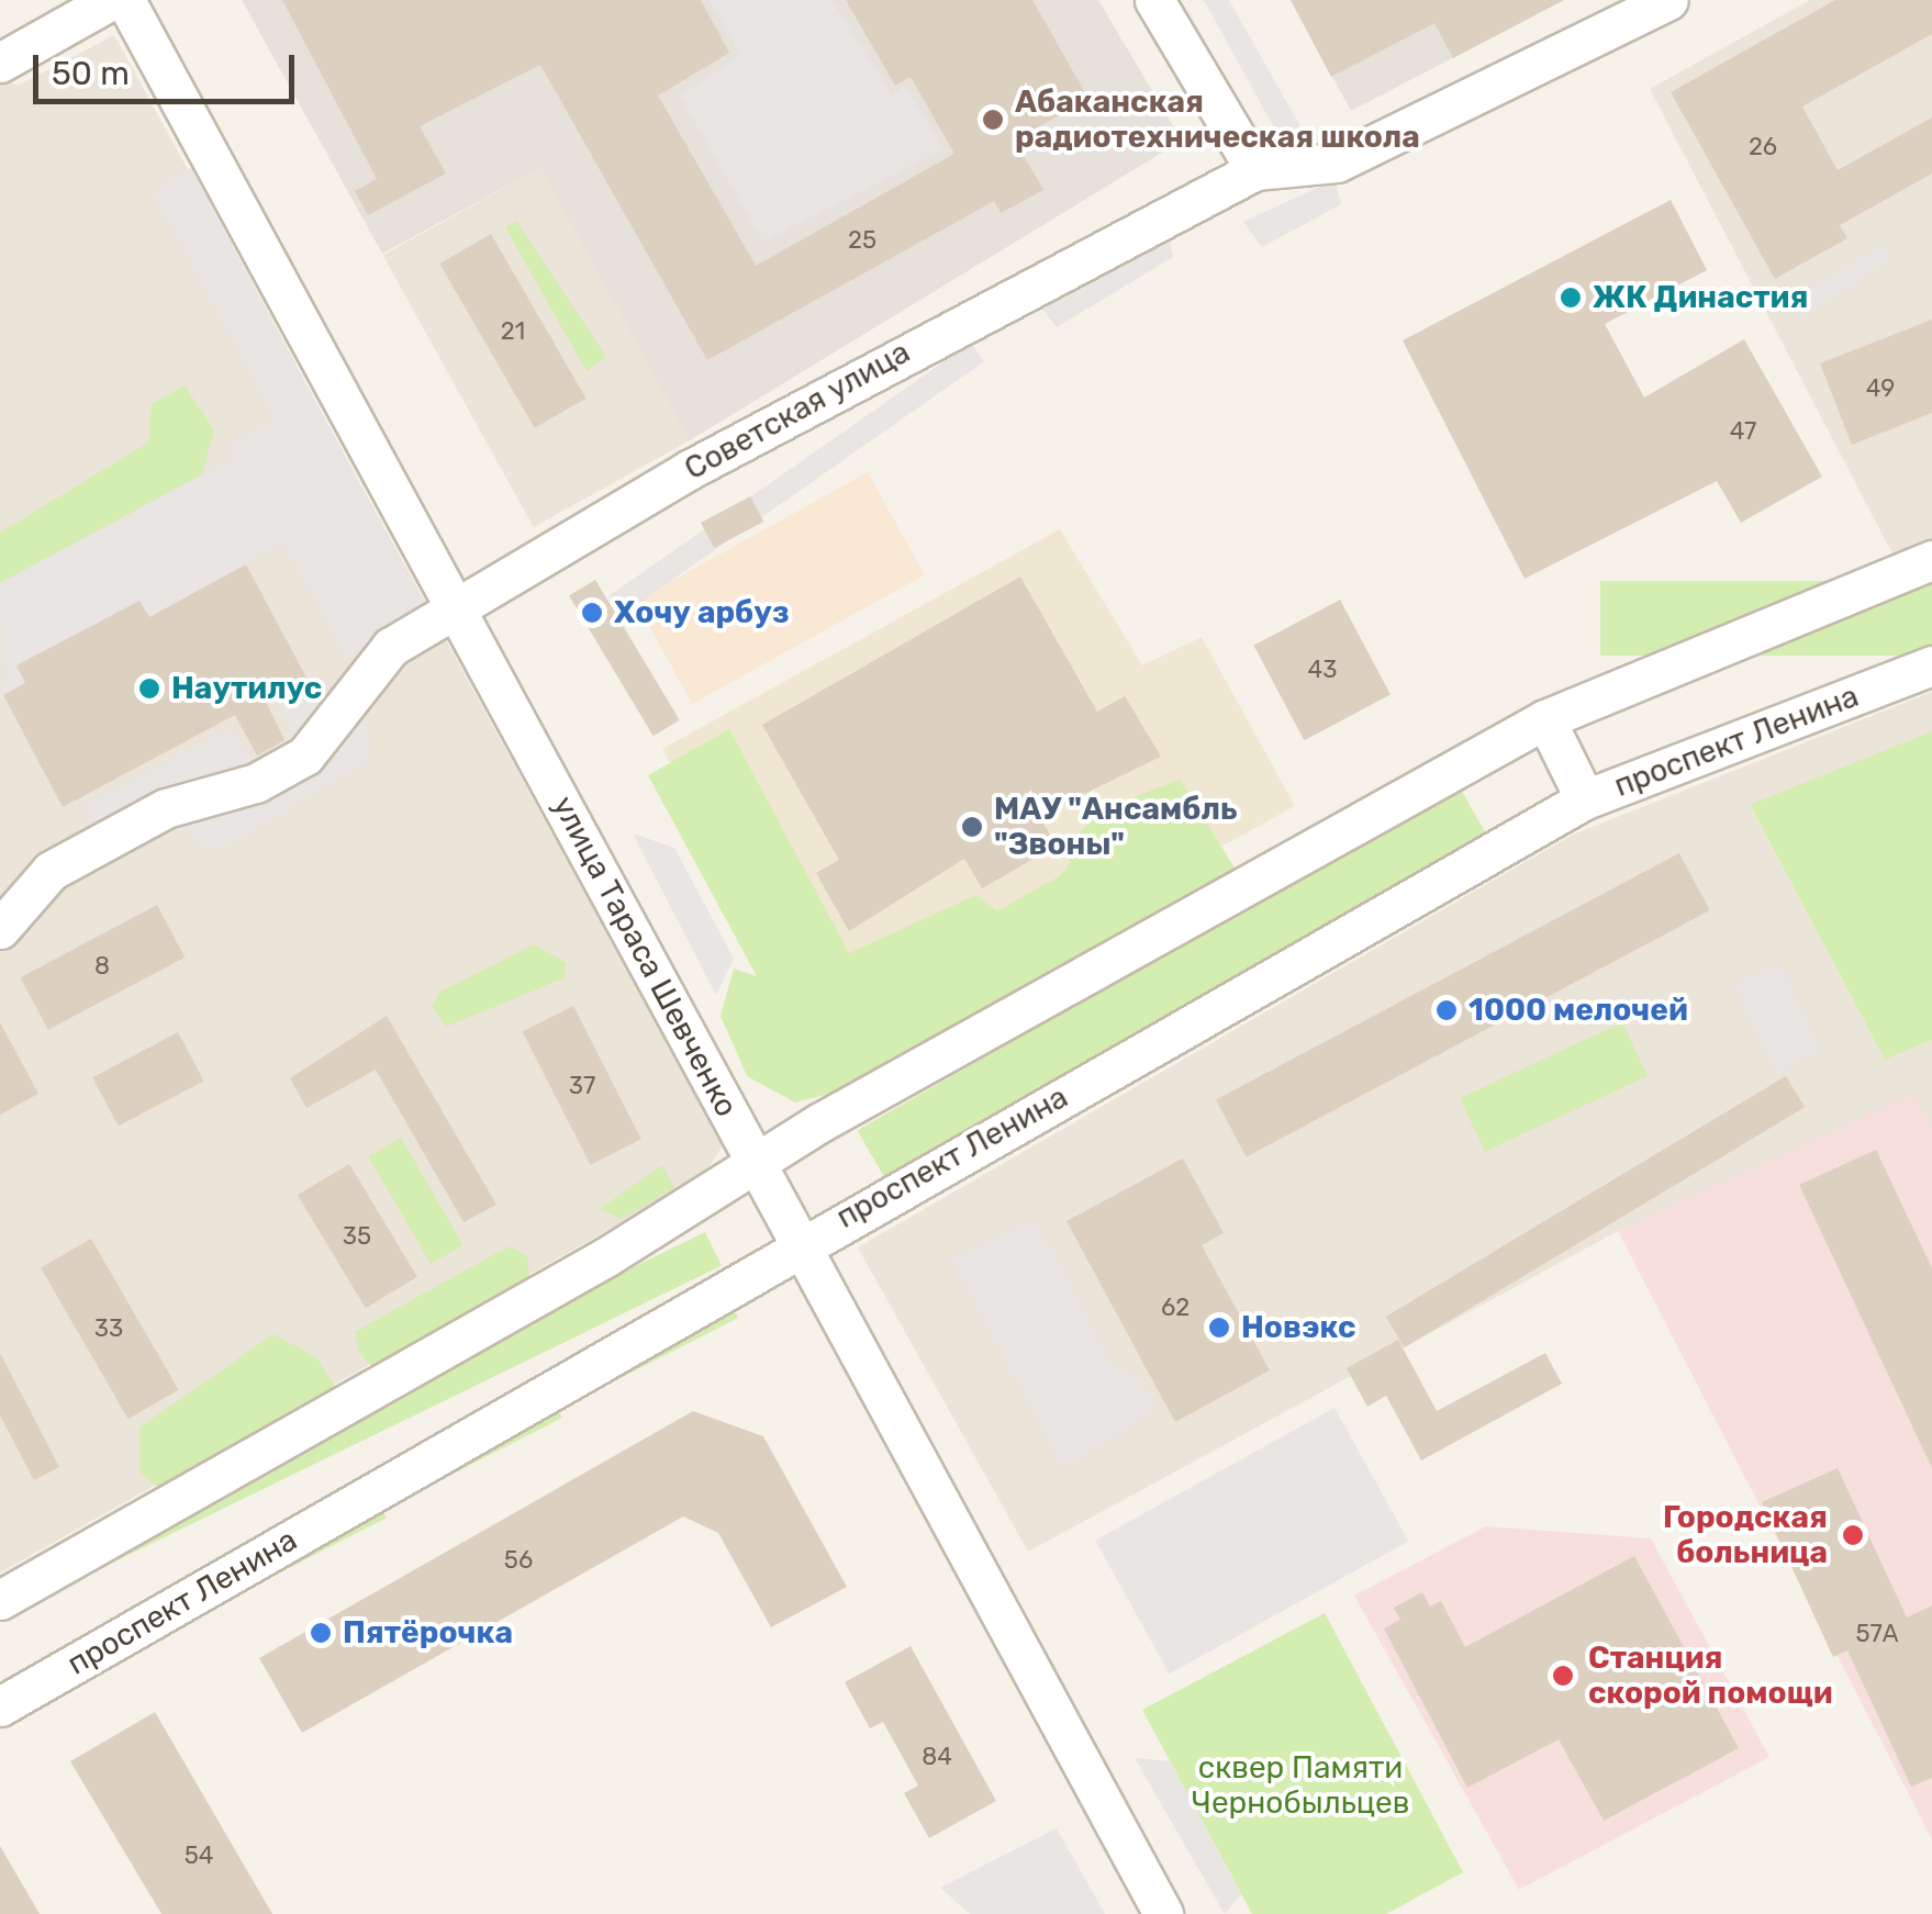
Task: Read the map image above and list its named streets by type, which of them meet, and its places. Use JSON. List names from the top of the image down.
{
  "streets": {
    "street": ["Советская улица", "проспект Ленина", "улица Тараса Шевченко"]
  },
  "crossings": [
    ["Советская улица", "улица Тараса Шевченко"],
    ["проспект Ленина", "улица Тараса Шевченко"]
  ],
  "parks": ["сквер Памяти Чернобыльцев"],
  "places": [
    "Абаканская радиотехническая школа",
    "ЖК Династия",
    "Хочу арбуз",
    "Наутилус",
    "МАУ \"Ансамбль \"Звоны\"",
    "1000 мелочей",
    "Новэкс",
    "Городская больница",
    "Пятёрочка",
    "Станция скорой помощи"
  ],
  "house_numbers": [
    "26",
    "25",
    "21",
    "49",
    "47",
    "43",
    "8",
    "37",
    "35",
    "62",
    "33",
    "56",
    "57А",
    "84",
    "54"
  ],
  "scale_bar": "50 m"
}
